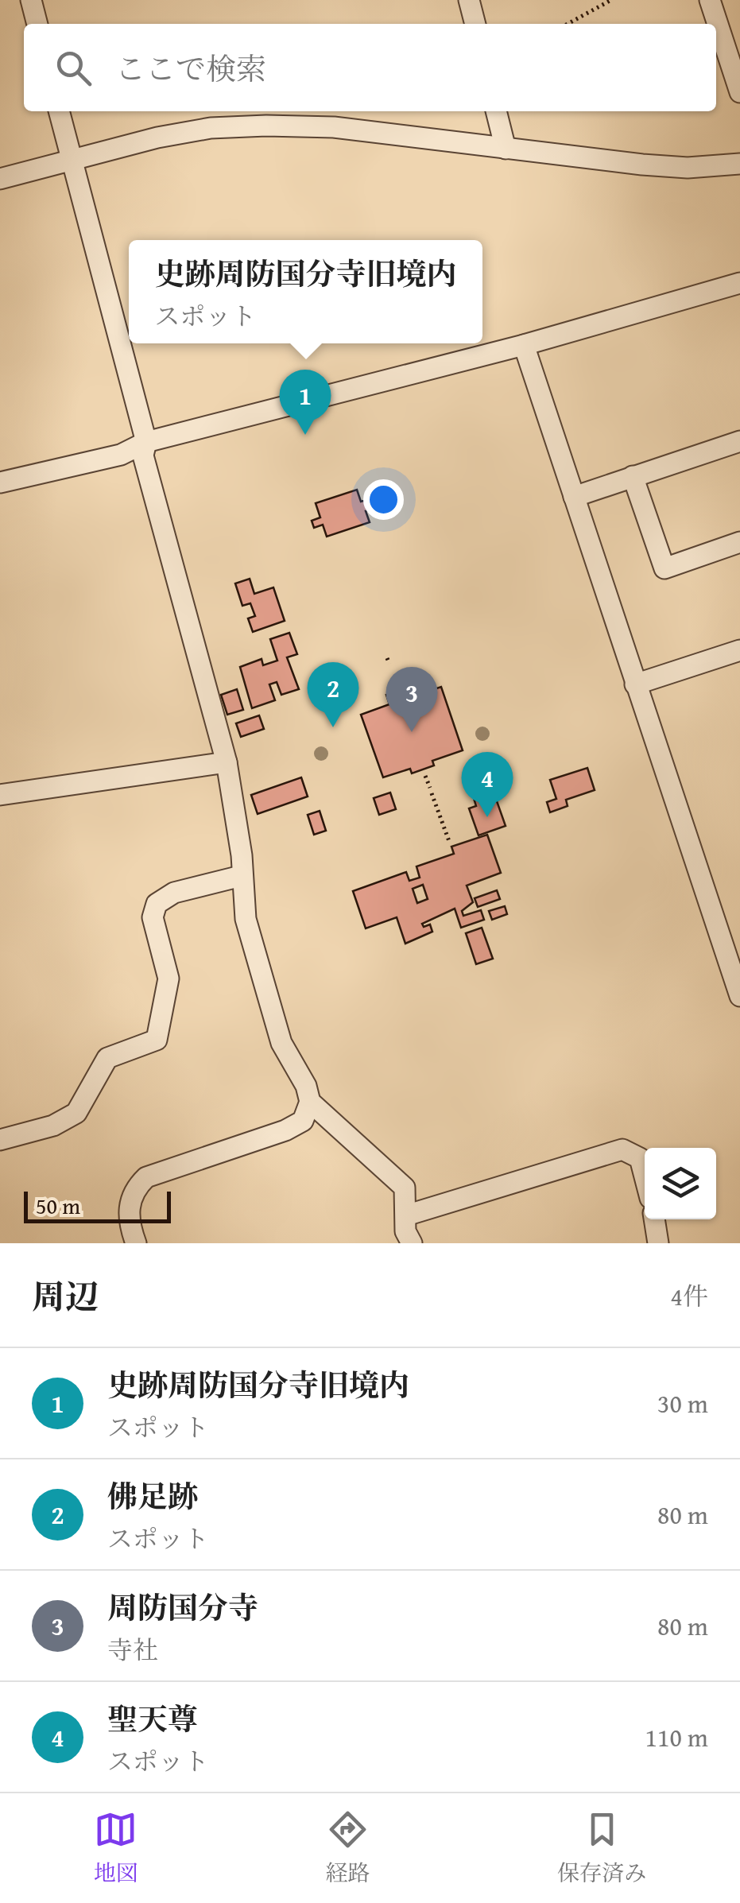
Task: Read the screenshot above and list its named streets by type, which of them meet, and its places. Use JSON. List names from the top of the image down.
{
  "scale_bar": "50 m",
  "page": {
    "search": "ここで検索",
    "popup": ["史跡周防国分寺旧境内", "スポット"],
    "pins": [
      "1",
      "2",
      "3",
      "4"
    ],
    "scale": "50 m",
    "heading": ["周辺", "4件"],
    "list": [
      {
        "mark": "1",
        "name": "史跡周防国分寺旧境内",
        "note": "スポット",
        "value": "30 m"
      },
      {
        "mark": "2",
        "name": "佛足跡",
        "note": "スポット",
        "value": "80 m"
      },
      {
        "mark": "3",
        "name": "周防国分寺",
        "note": "寺社",
        "value": "80 m"
      },
      {
        "mark": "4",
        "name": "聖天尊",
        "note": "スポット",
        "value": "110 m"
      }
    ],
    "nav": ["地図", "経路", "保存済み"]
  }
}
